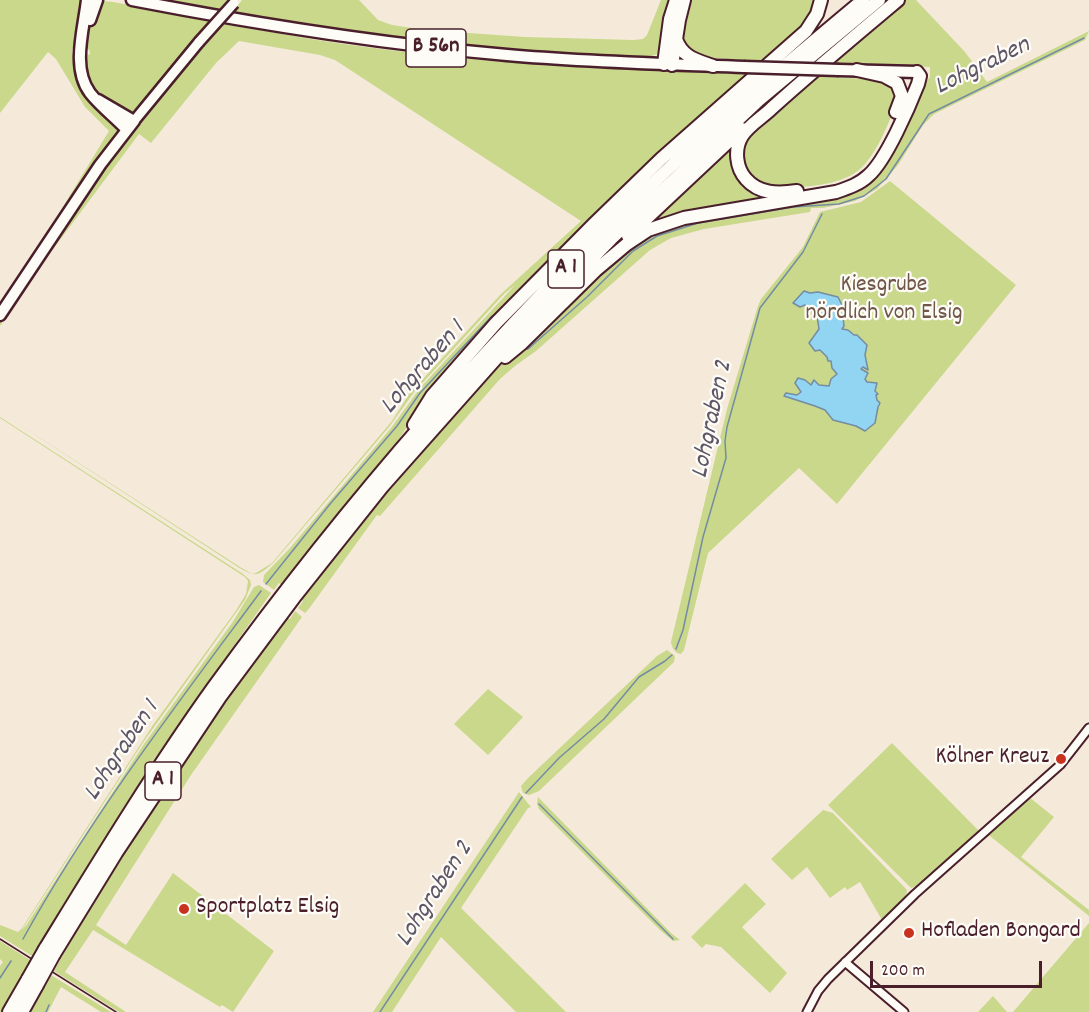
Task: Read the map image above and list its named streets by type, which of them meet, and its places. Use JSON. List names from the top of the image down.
{
  "streets": {
    "highway": ["A 1"],
    "main road": ["B 56n"]
  },
  "water": ["Lohgraben", "Lohgraben 1", "Lohgraben 2"],
  "parks": ["Kiesgrube nördlich von Elsig"],
  "places": ["Kölner Kreuz", "Sportplatz Elsig", "Hofladen Bongard"],
  "scale_bar": "200 m"
}
